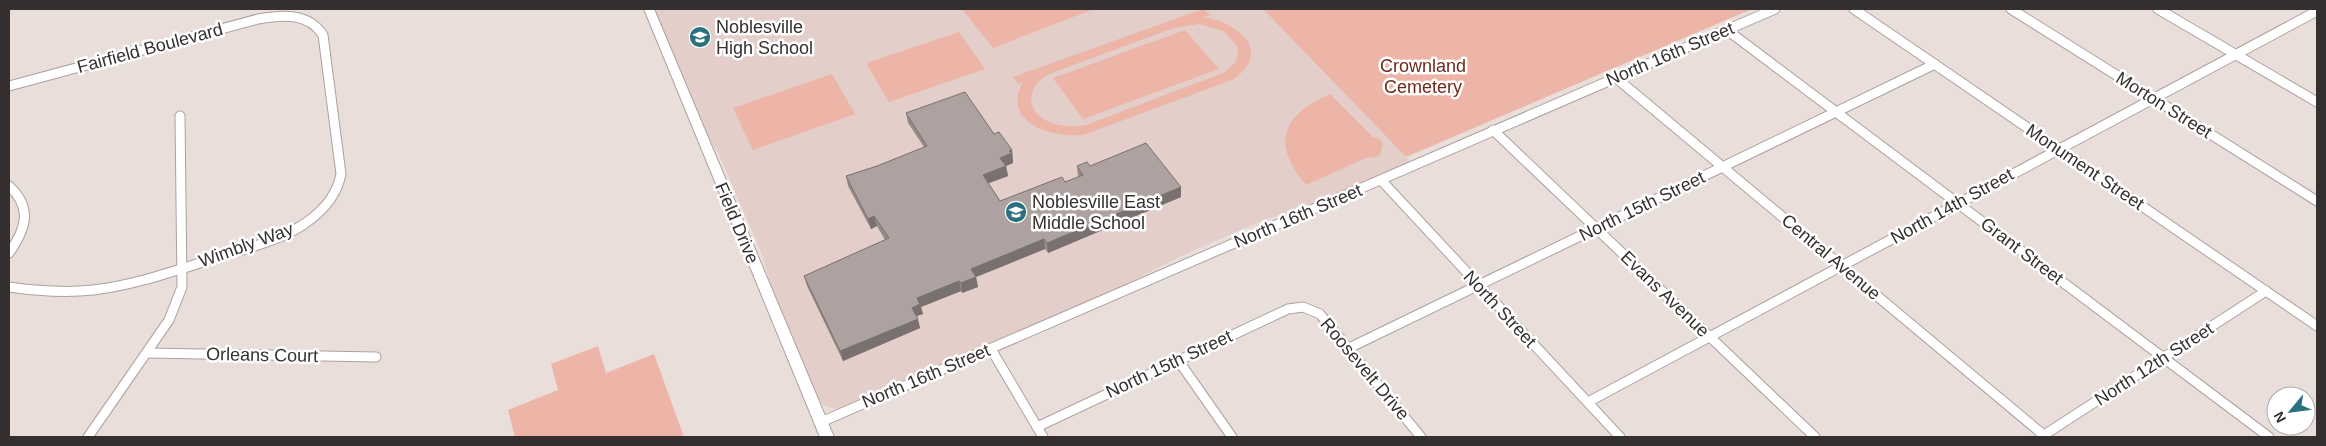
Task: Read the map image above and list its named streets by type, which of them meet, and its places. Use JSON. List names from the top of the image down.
{
  "streets": {
    "street": [
      "Fairfield Boulevard",
      "North 16th Street",
      "Morton Street",
      "Monument Street",
      "North 15th Street",
      "North 14th Street",
      "Field Drive",
      "Wimbly Way",
      "Grant Street",
      "Central Avenue",
      "Evans Avenue",
      "North Street",
      "Orleans Court",
      "North 12th Street",
      "Roosevelt Drive"
    ]
  },
  "crossings": [
    ["Fairfield Boulevard", "Wimbly Way"],
    ["North 16th Street", "Field Drive"],
    ["North 16th Street", "Grant Street"],
    ["North 16th Street", "Central Avenue"],
    ["North 16th Street", "Evans Avenue"],
    ["North 16th Street", "North Street"],
    ["Morton Street", "North 14th Street"],
    ["Monument Street", "North 15th Street"],
    ["Monument Street", "North 14th Street"],
    ["Monument Street", "North 12th Street"],
    ["North 15th Street", "Grant Street"],
    ["North 15th Street", "Central Avenue"],
    ["North 15th Street", "Evans Avenue"],
    ["North 15th Street", "North Street"],
    ["North 15th Street", "Roosevelt Drive"],
    ["North 14th Street", "Grant Street"],
    ["North 14th Street", "Central Avenue"],
    ["North 14th Street", "Evans Avenue"],
    ["North 14th Street", "North Street"],
    ["Grant Street", "North 12th Street"],
    ["Central Avenue", "North 12th Street"]
  ],
  "parks": ["Crownland Cemetery"],
  "places": {
    "school or university": ["Noblesville High School", "Noblesville East Middle School"]
  },
  "north": "bottom left"
}
